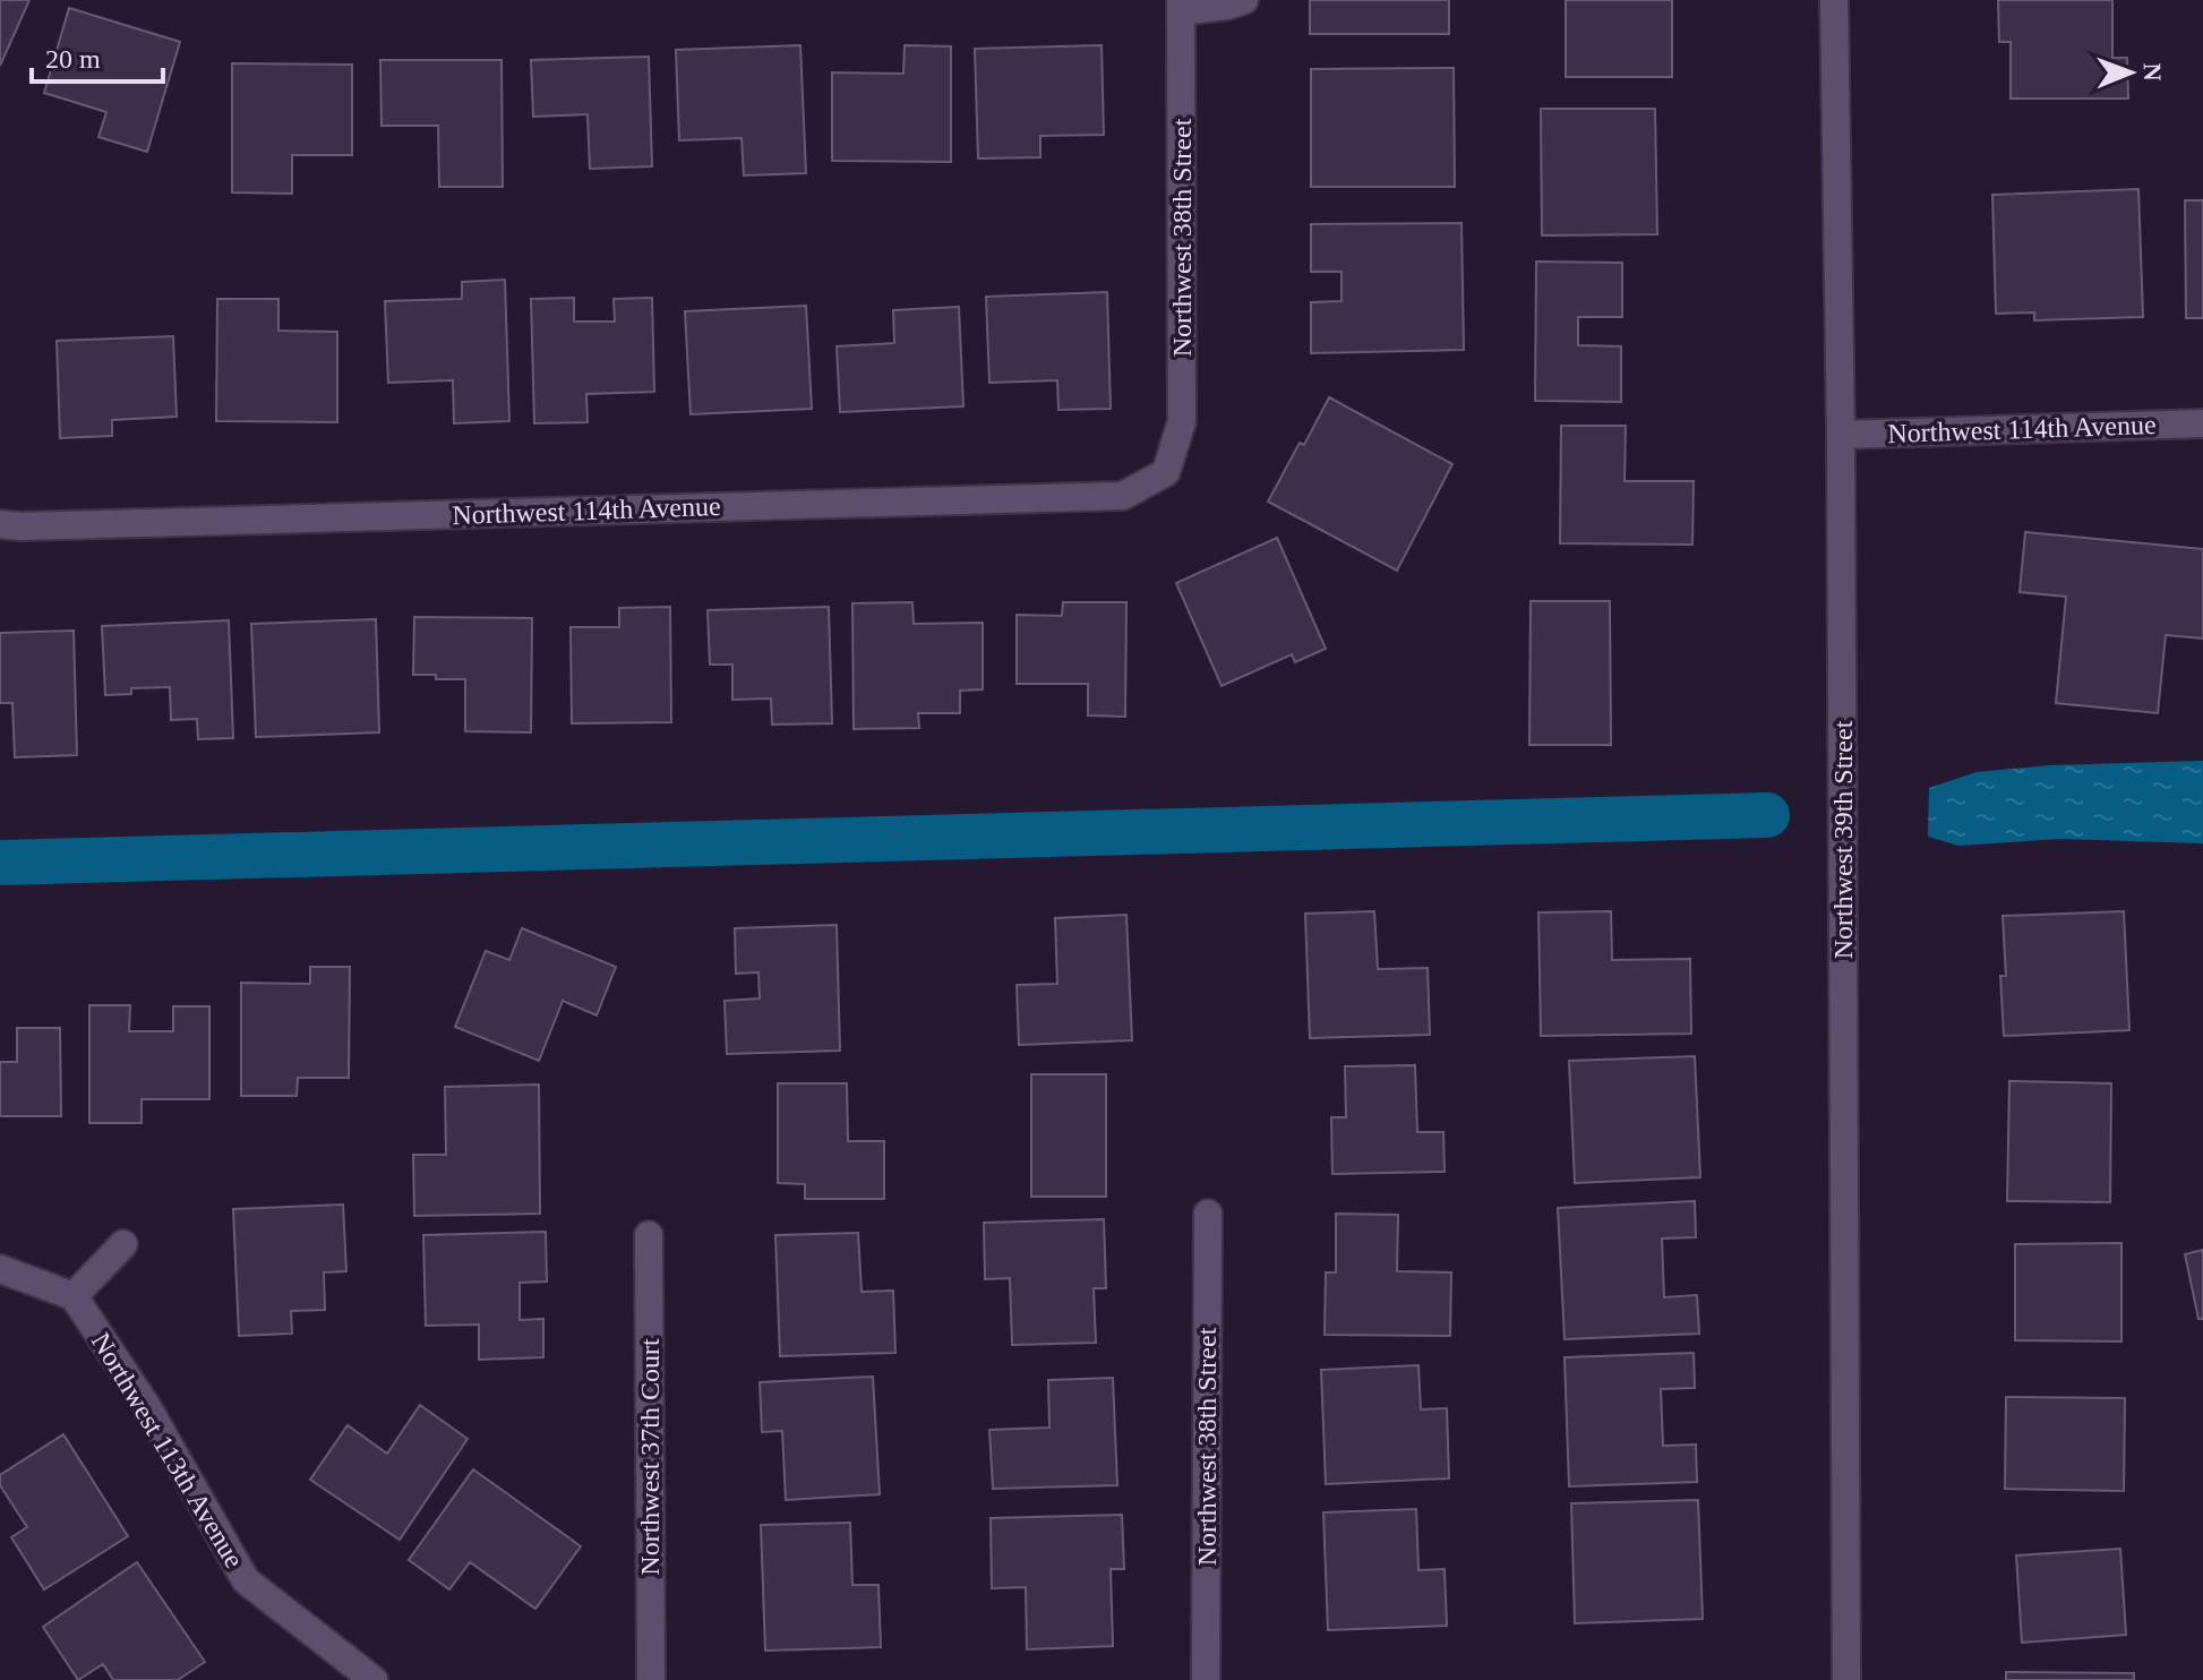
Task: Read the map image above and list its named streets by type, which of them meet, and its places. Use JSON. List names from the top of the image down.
{
  "streets": {
    "street": [
      "Northwest 38th Street",
      "Northwest 114th Avenue",
      "Northwest 39th Street",
      "Northwest 113th Avenue",
      "Northwest 37th Court"
    ]
  },
  "crossings": [
    ["Northwest 38th Street", "Northwest 114th Avenue"],
    ["Northwest 114th Avenue", "Northwest 39th Street"]
  ],
  "scale_bar": "20 m",
  "north": "right"
}
